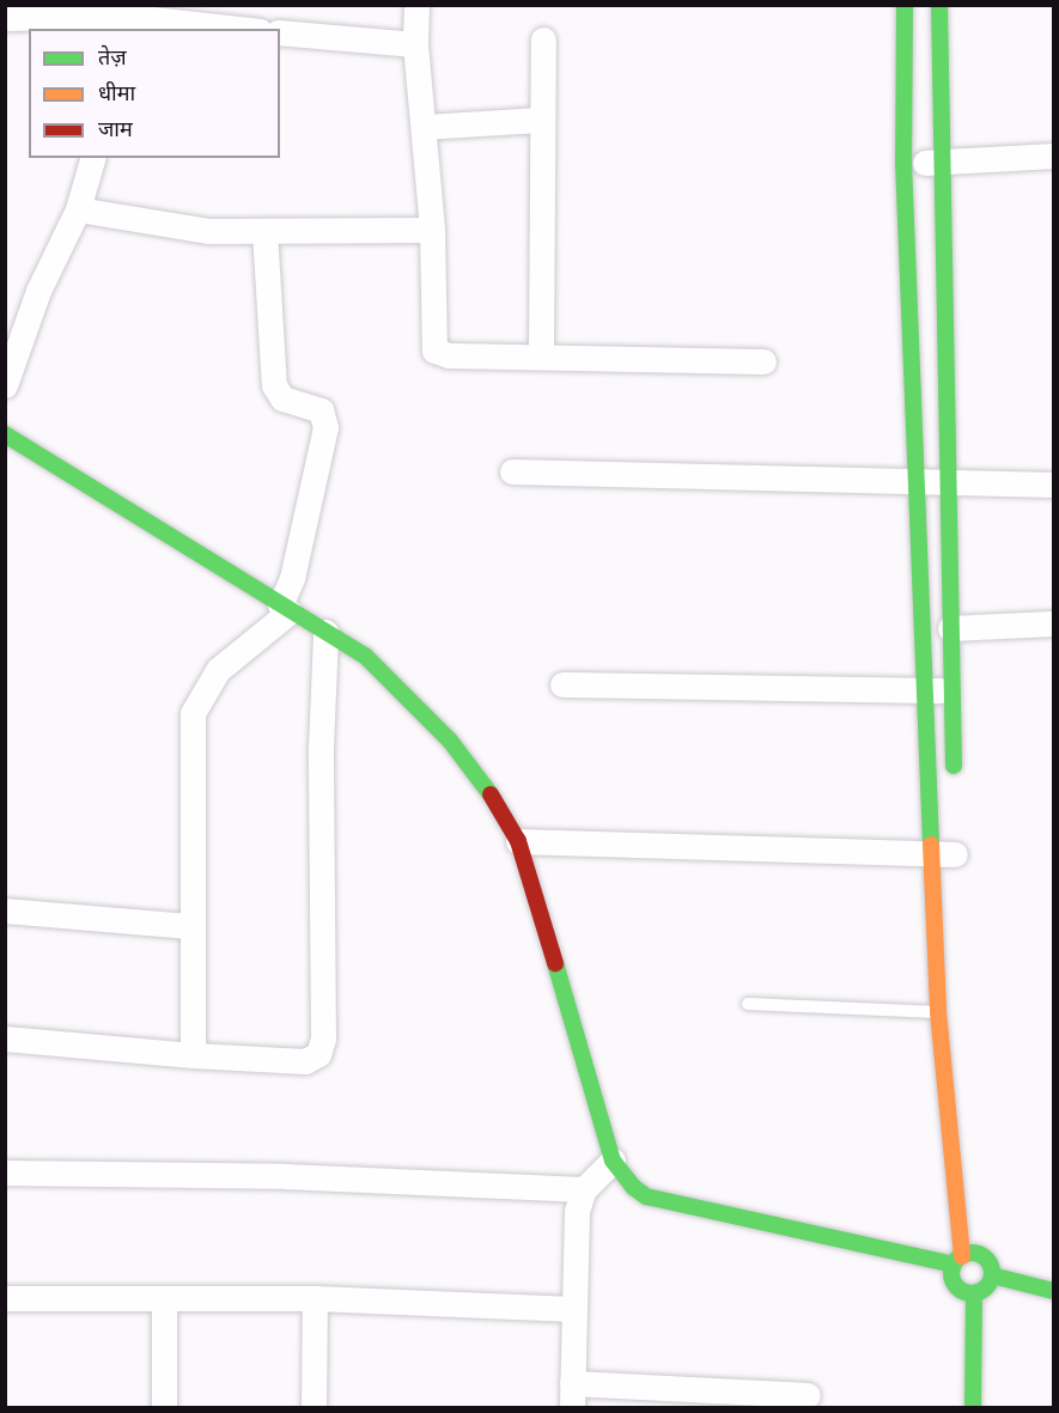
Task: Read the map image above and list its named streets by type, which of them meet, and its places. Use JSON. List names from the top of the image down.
{
  "legend": ["तेज़", "धीमा", "जाम"]
}
